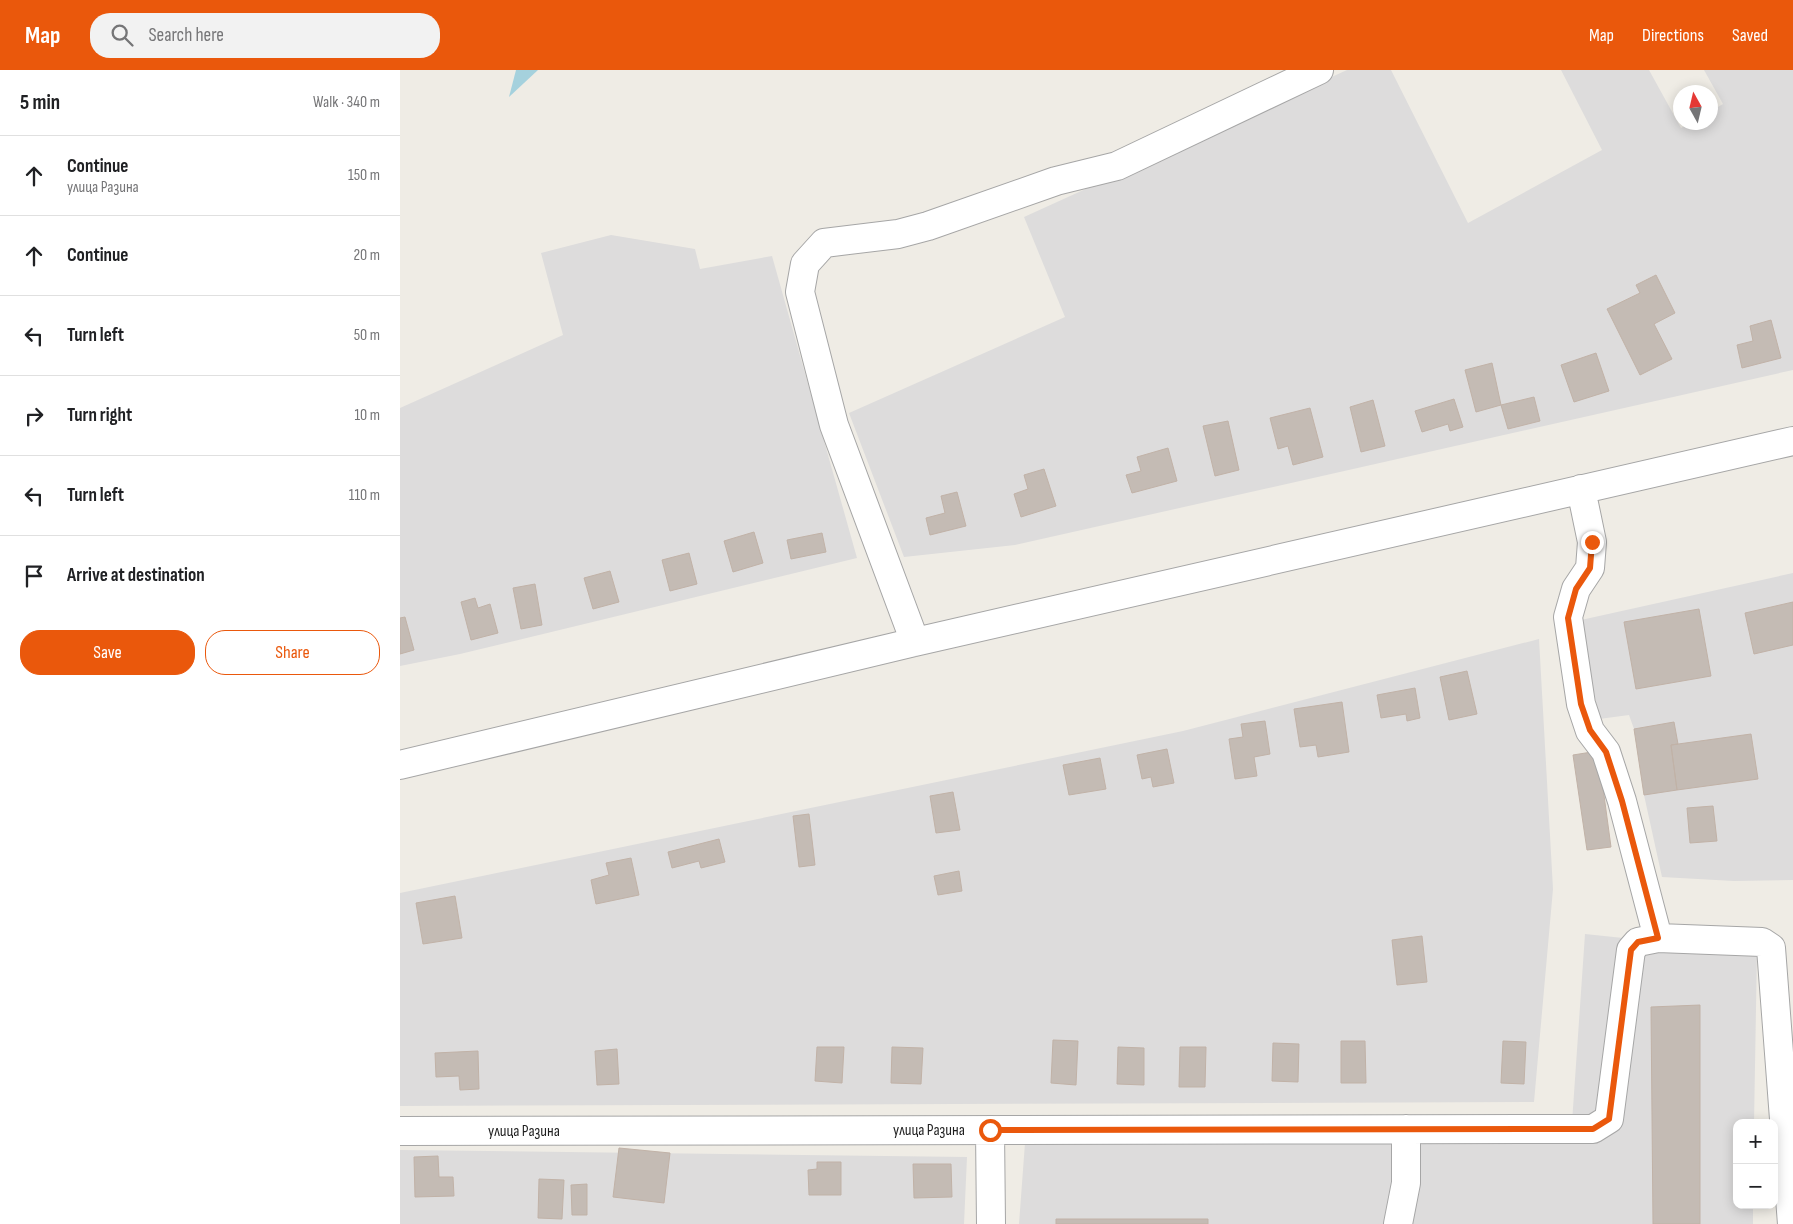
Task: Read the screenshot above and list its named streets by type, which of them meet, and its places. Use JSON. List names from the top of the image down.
{
  "streets": {
    "street": ["улица Разина"]
  },
  "north": "top",
  "page": {
    "header": "Map",
    "search": "Search here",
    "nav": ["Map", "Directions", "Saved"],
    "heading": ["5 min", "Walk · 340 m"],
    "list": [
      ["Continue", "улица Разина", "150 m"],
      ["Continue", "20 m"],
      ["Turn left", "50 m"],
      ["Turn right", "10 m"],
      ["Turn left", "110 m"],
      "Arrive at destination"
    ],
    "buttons": ["Save", "Share"],
    "map_buttons": ["+", "−"]
  }
}
